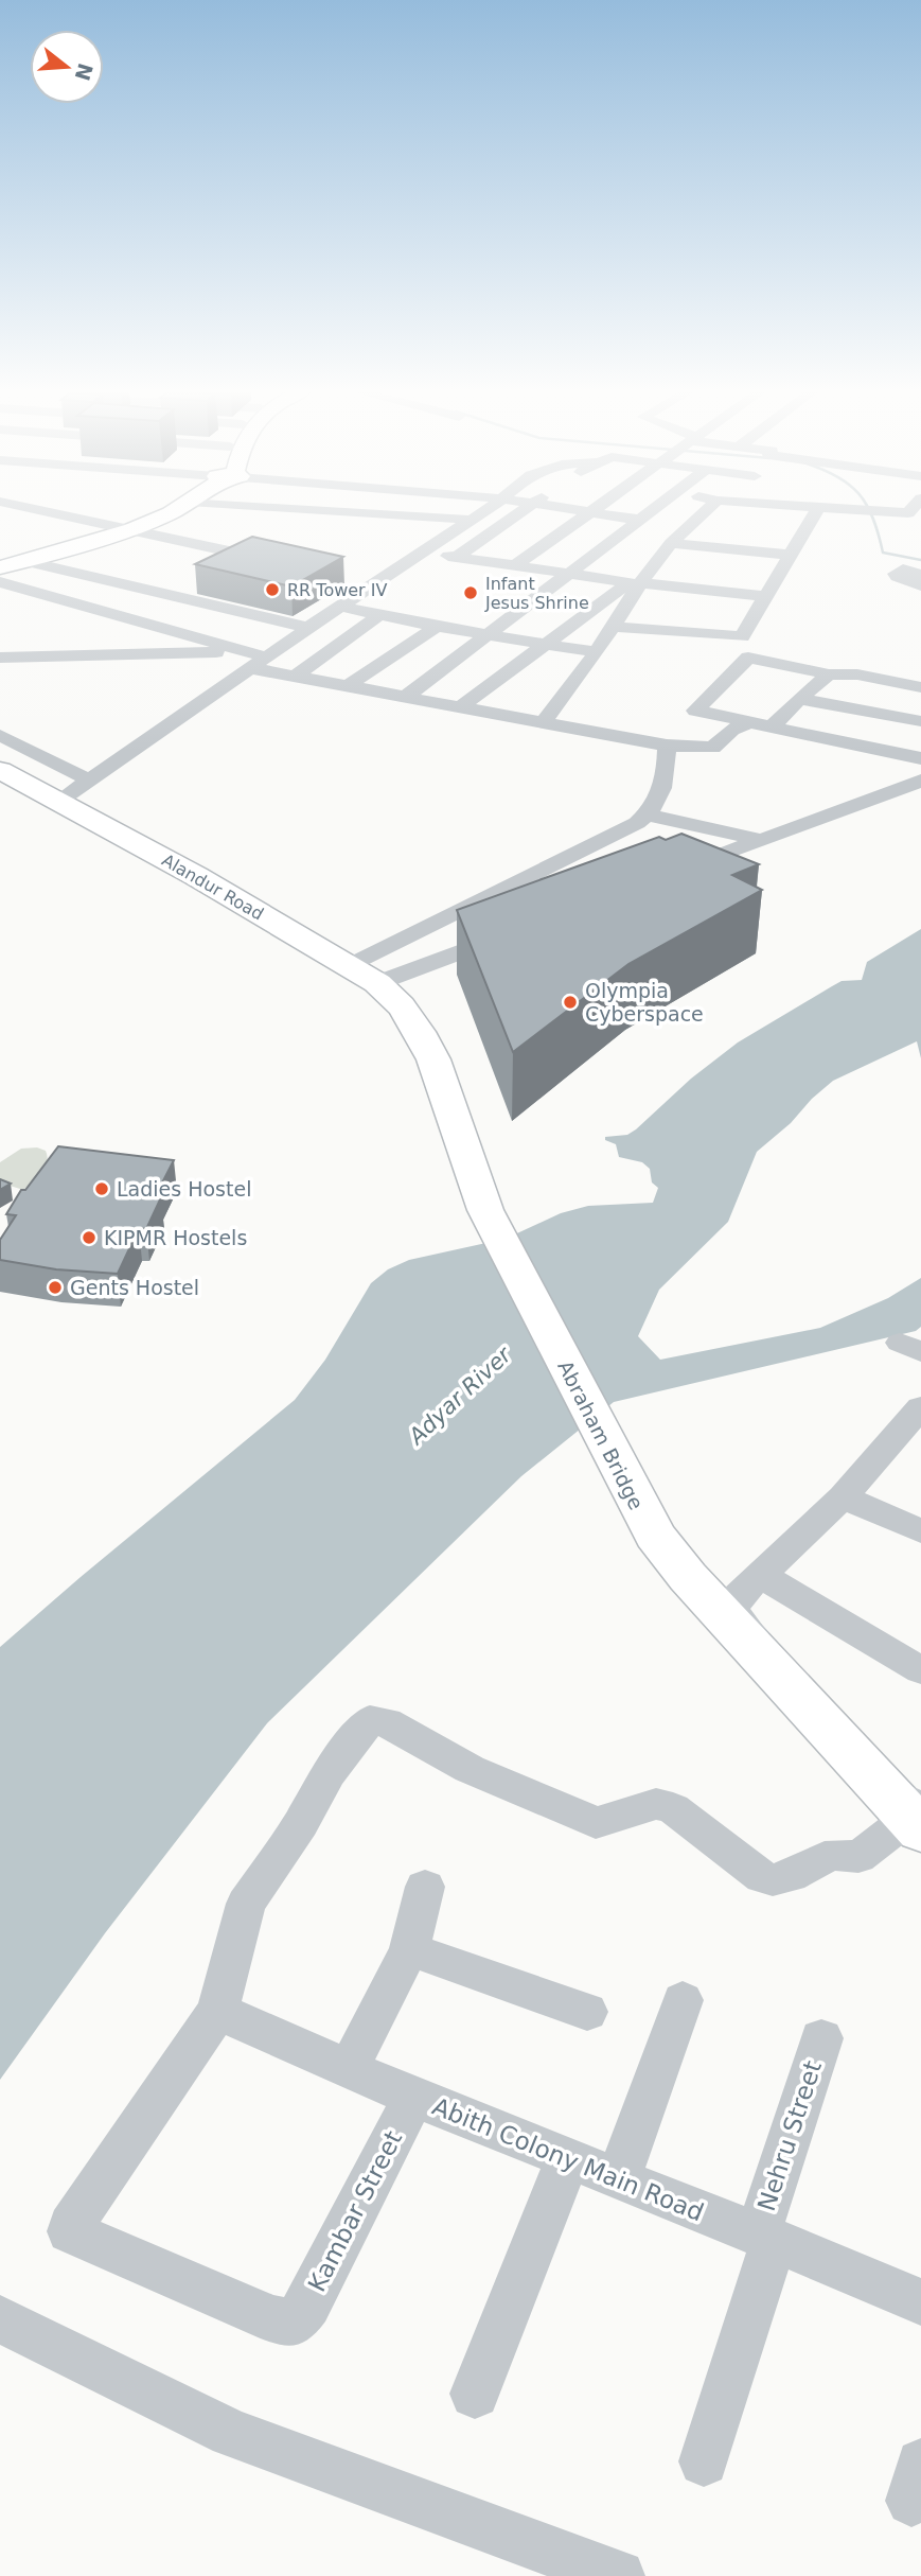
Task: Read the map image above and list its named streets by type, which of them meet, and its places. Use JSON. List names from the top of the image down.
{
  "streets": {
    "main road": ["Alandur Road", "Abraham Bridge"],
    "street": ["Nehru Street", "Abith Colony Main Road", "Kambar Street"]
  },
  "crossings": [
    ["Alandur Road", "Abraham Bridge"],
    ["Nehru Street", "Abith Colony Main Road"],
    ["Abith Colony Main Road", "Kambar Street"]
  ],
  "water": ["Adyar River"],
  "places": [
    "RR Tower IV",
    "Infant Jesus Shrine",
    "Olympia Cyberspace",
    "Ladies Hostel",
    "KIPMR Hostels",
    "Gents Hostel"
  ],
  "north": "right"
}
